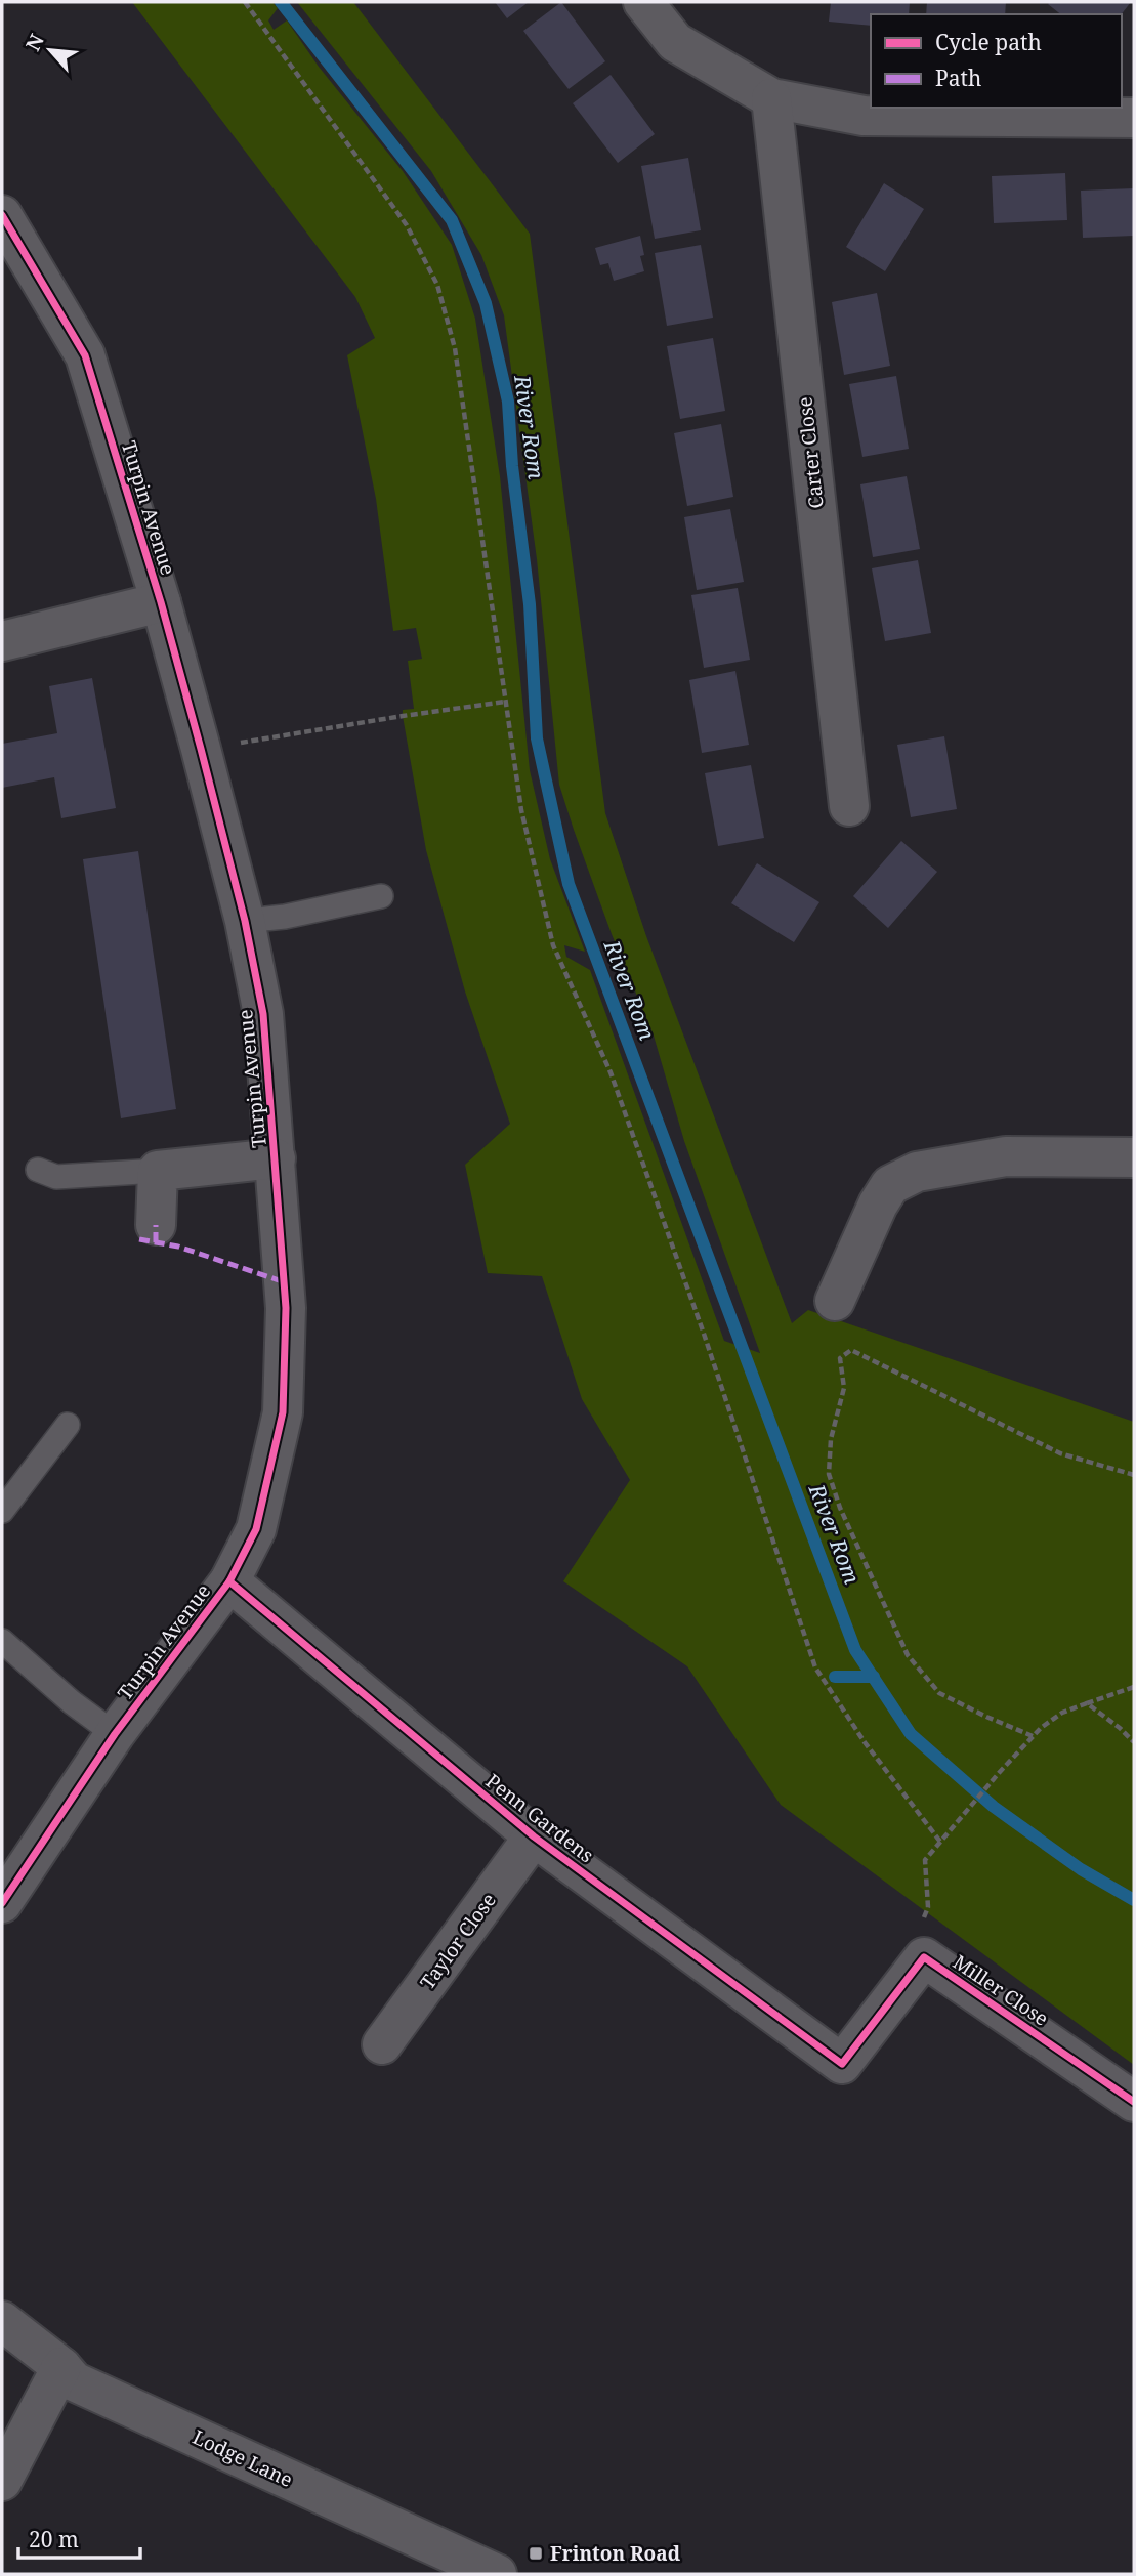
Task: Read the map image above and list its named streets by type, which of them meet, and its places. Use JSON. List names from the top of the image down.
{
  "streets": {
    "street": [
      "Carter Close",
      "Turpin Avenue",
      "Penn Gardens",
      "Taylor Close",
      "Miller Close",
      "Lodge Lane"
    ]
  },
  "crossings": [
    ["Turpin Avenue", "Penn Gardens"],
    ["Penn Gardens", "Taylor Close"],
    ["Penn Gardens", "Miller Close"]
  ],
  "water": ["River Rom"],
  "places": {
    "transit": ["Frinton Road"]
  },
  "legend": ["Cycle path", "Path"],
  "scale_bar": "20 m",
  "north": "top left"
}
